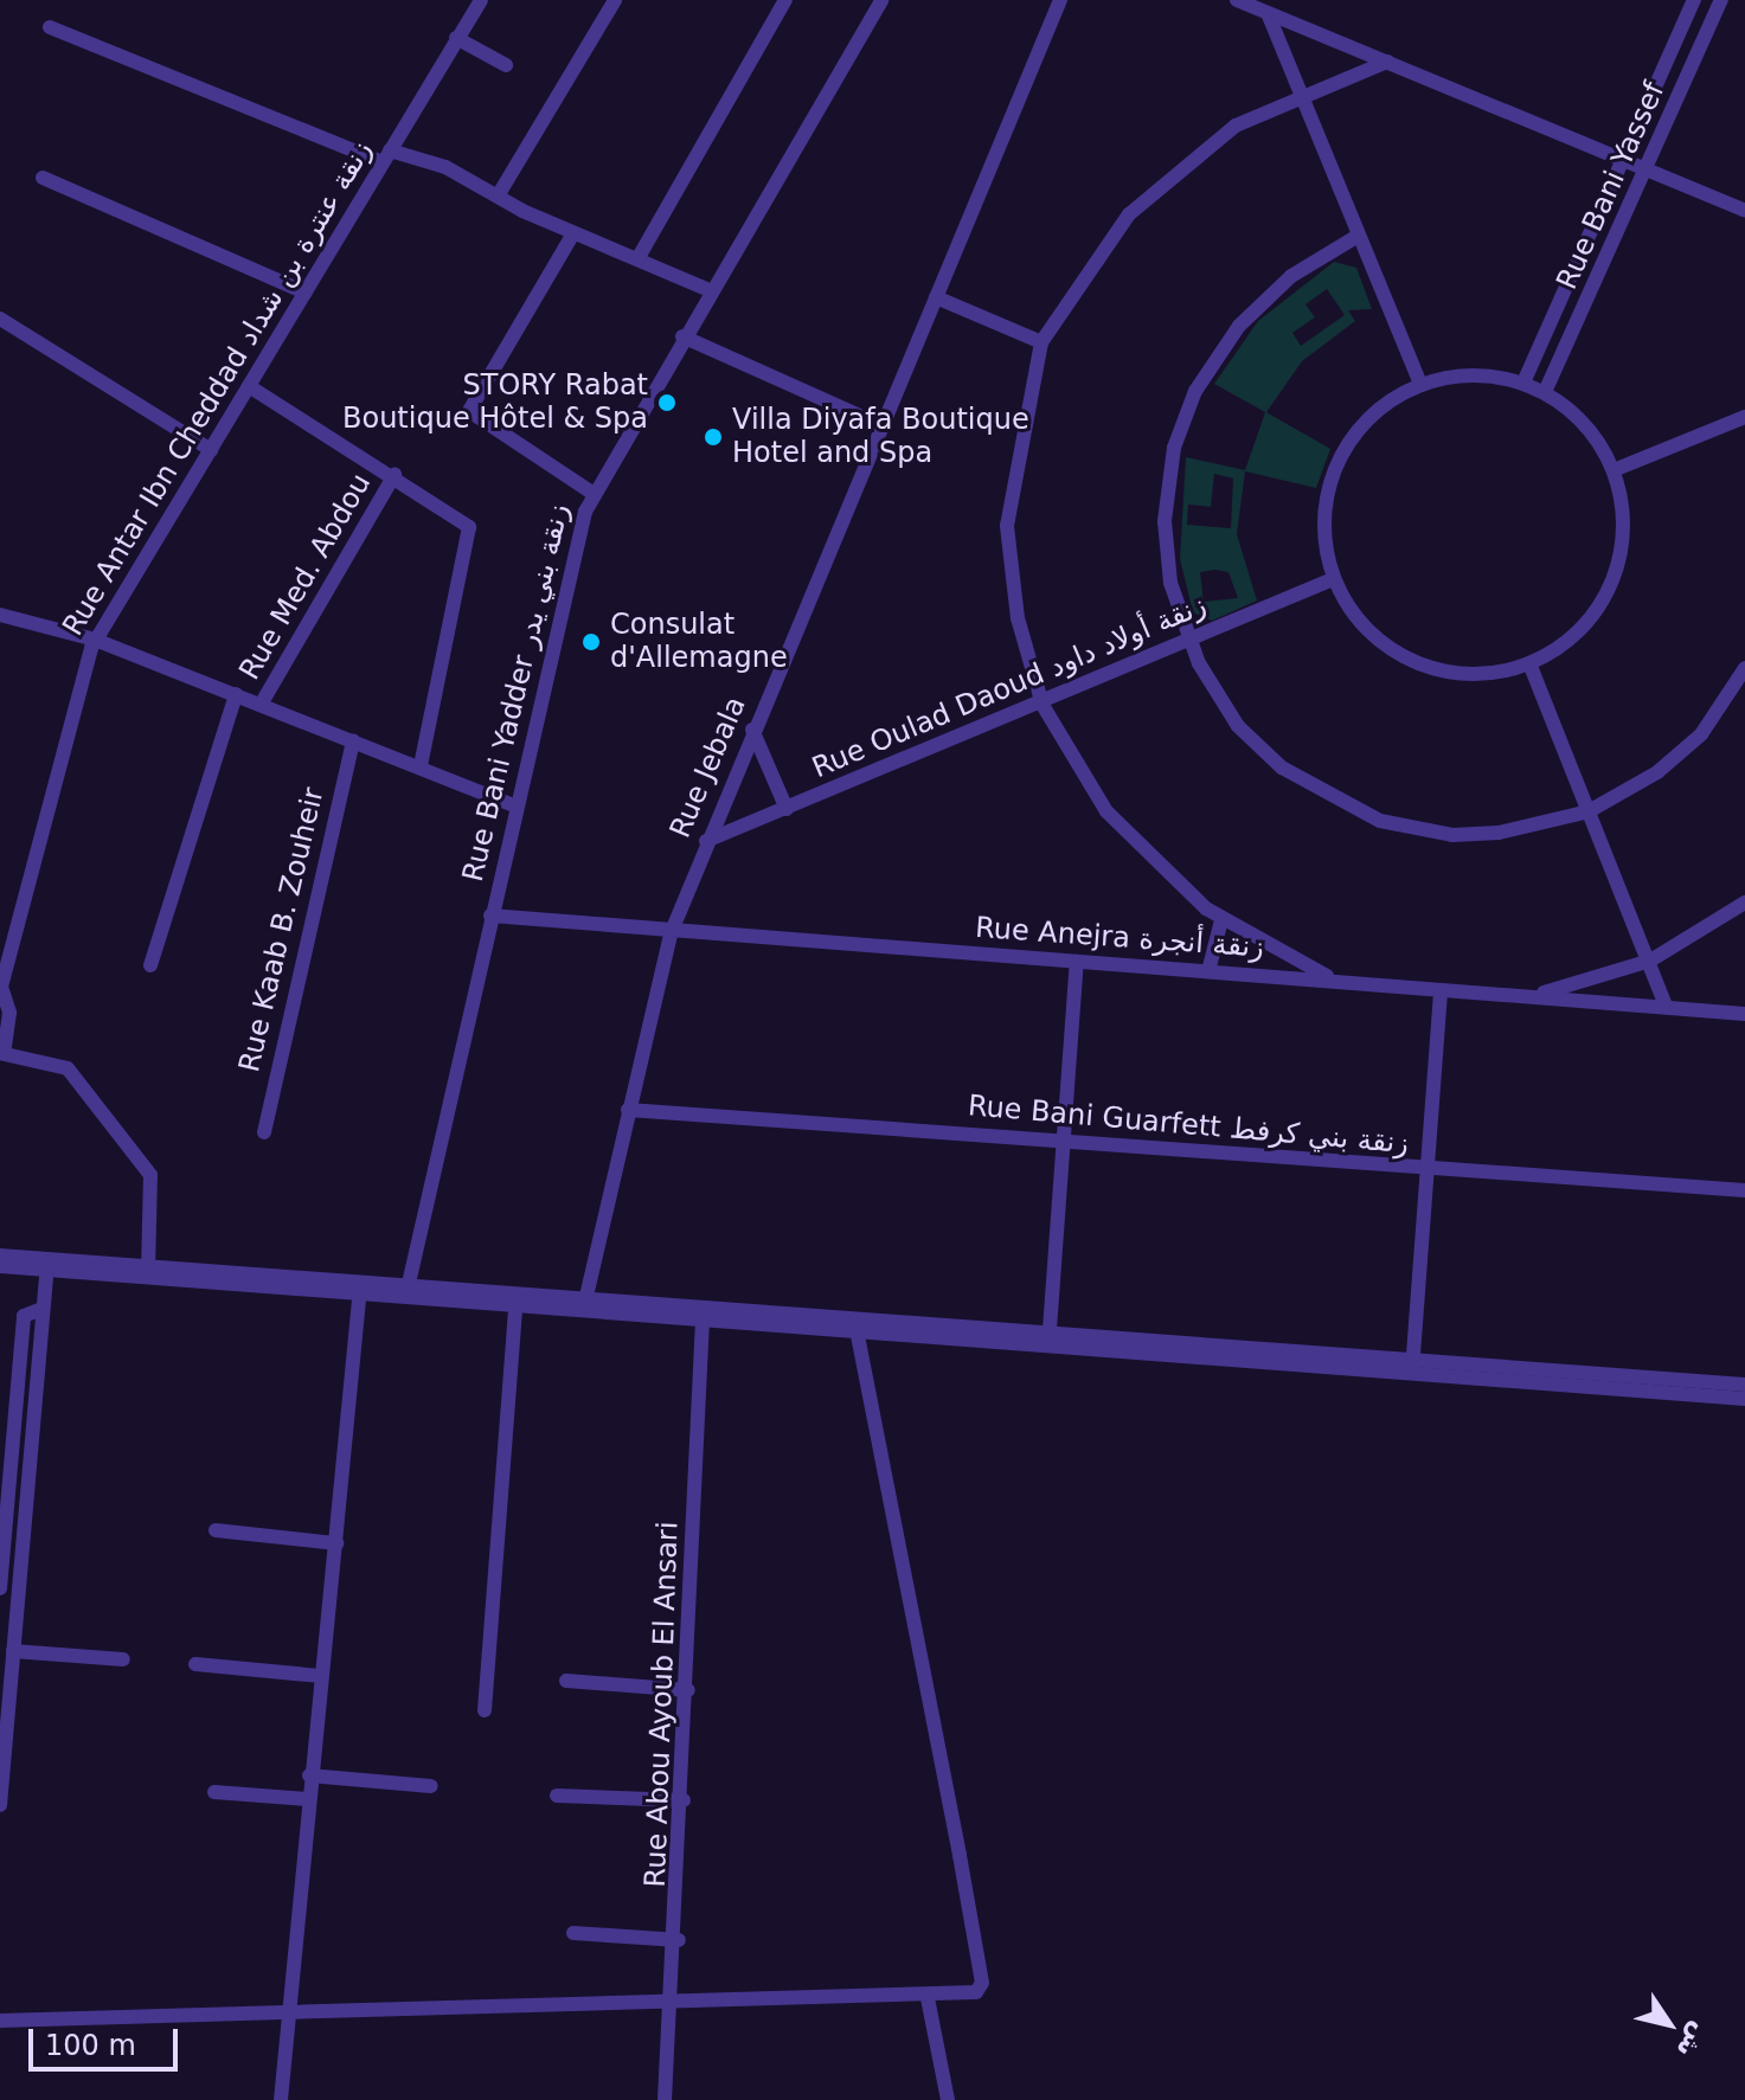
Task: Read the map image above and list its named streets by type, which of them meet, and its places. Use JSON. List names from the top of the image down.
{
  "streets": {
    "street": [
      "Rue Bani Yassef",
      "Rue Antar Ibn Cheddad زنقة عنترة بن شداد",
      "Rue Med. Abdou",
      "Rue Oulad Daoud زنقة أولاد داود",
      "Rue Bani Yadder زنقة بني يدر",
      "Rue Jebala",
      "Rue Kaab B. Zouheir",
      "Rue Anejra زنقة أنجرة",
      "Rue Bani Guarfett زنقة بني كرفط",
      "Rue Abou Ayoub El Ansari"
    ]
  },
  "crossings": [
    ["Rue Bani Yassef", "Rue Oulad Daoud زنقة أولاد داود"],
    ["Rue Antar Ibn Cheddad زنقة عنترة بن شداد", "Rue Med. Abdou"],
    ["Rue Med. Abdou", "Rue Bani Yadder زنقة بني يدر"],
    ["Rue Med. Abdou", "Rue Kaab B. Zouheir"],
    ["Rue Oulad Daoud زنقة أولاد داود", "Rue Jebala"],
    ["Rue Bani Yadder زنقة بني يدر", "Rue Anejra زنقة أنجرة"],
    ["Rue Jebala", "Rue Anejra زنقة أنجرة"],
    ["Rue Jebala", "Rue Bani Guarfett زنقة بني كرفط"]
  ],
  "places": ["STORY Rabat Boutique Hôtel & Spa", "Villa Diyafa Boutique Hotel and Spa", "Consulat d'Allemagne"],
  "scale_bar": "100 m",
  "north": "bottom right"
}
